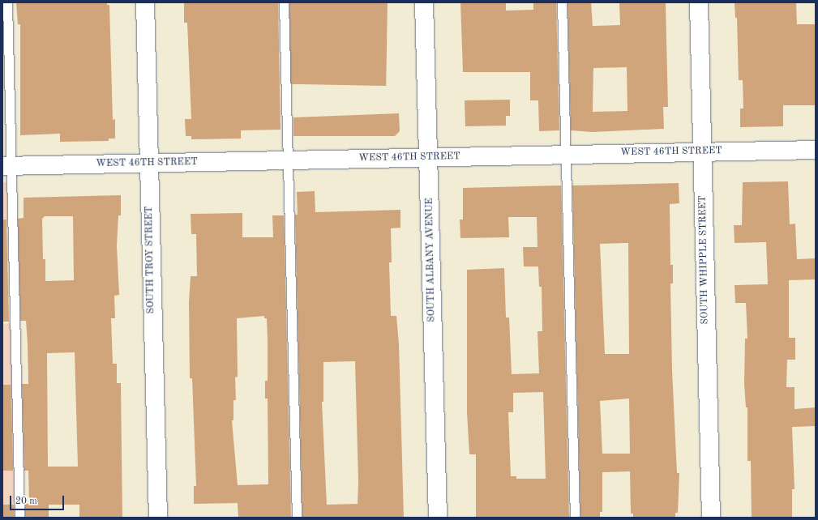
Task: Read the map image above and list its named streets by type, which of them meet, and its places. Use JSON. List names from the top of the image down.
{
  "streets": {
    "street": [
      "WEST 46TH STREET",
      "SOUTH TROY STREET",
      "SOUTH ALBANY AVENUE",
      "SOUTH WHIPPLE STREET"
    ]
  },
  "crossings": [
    ["WEST 46TH STREET", "SOUTH TROY STREET"],
    ["WEST 46TH STREET", "SOUTH ALBANY AVENUE"],
    ["WEST 46TH STREET", "SOUTH WHIPPLE STREET"]
  ],
  "scale_bar": "20 m"
}
